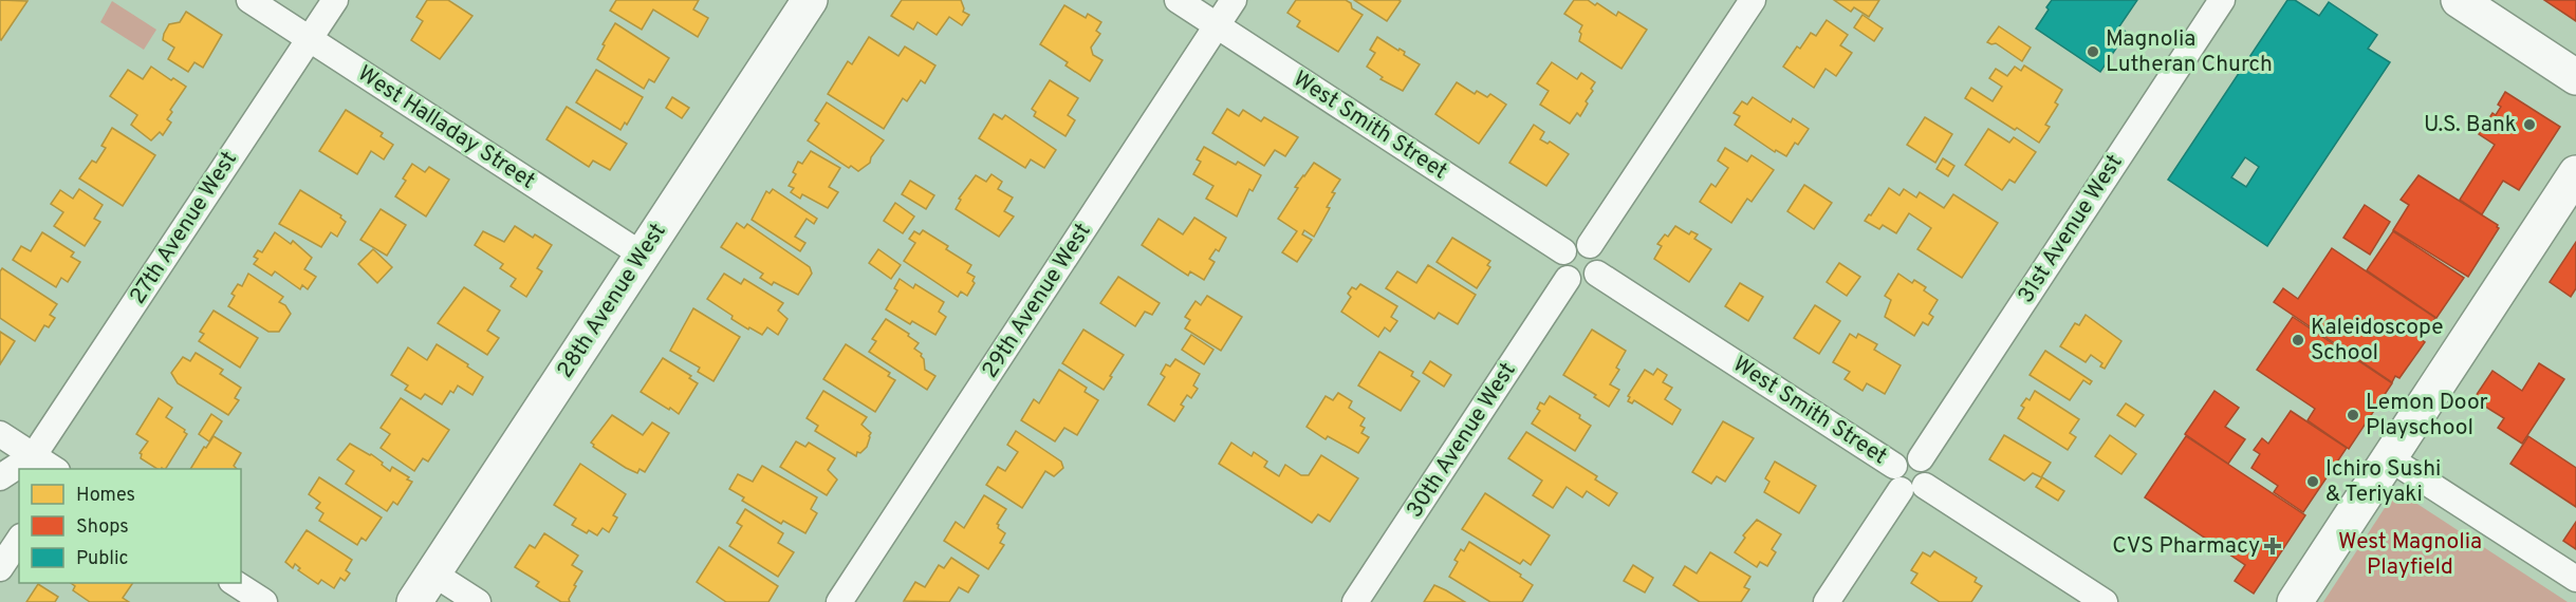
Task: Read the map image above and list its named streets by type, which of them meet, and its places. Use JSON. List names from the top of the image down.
{
  "streets": {
    "street": [
      "West Smith Street",
      "West Halladay Street",
      "27th Avenue West",
      "31st Avenue West",
      "28th Avenue West",
      "29th Avenue West",
      "30th Avenue West"
    ]
  },
  "crossings": [
    ["West Smith Street", "31st Avenue West"],
    ["West Smith Street", "29th Avenue West"],
    ["West Smith Street", "30th Avenue West"],
    ["West Halladay Street", "27th Avenue West"],
    ["West Halladay Street", "28th Avenue West"]
  ],
  "parks": ["West Magnolia Playfield"],
  "places": {
    "other": [
      "Magnolia Lutheran Church",
      "U.S. Bank",
      "Kaleidoscope School",
      "Lemon Door Playschool",
      "Ichiro Sushi & Teriyaki"
    ],
    "health": ["CVS Pharmacy"]
  },
  "legend": ["Homes", "Shops", "Public"]
}
